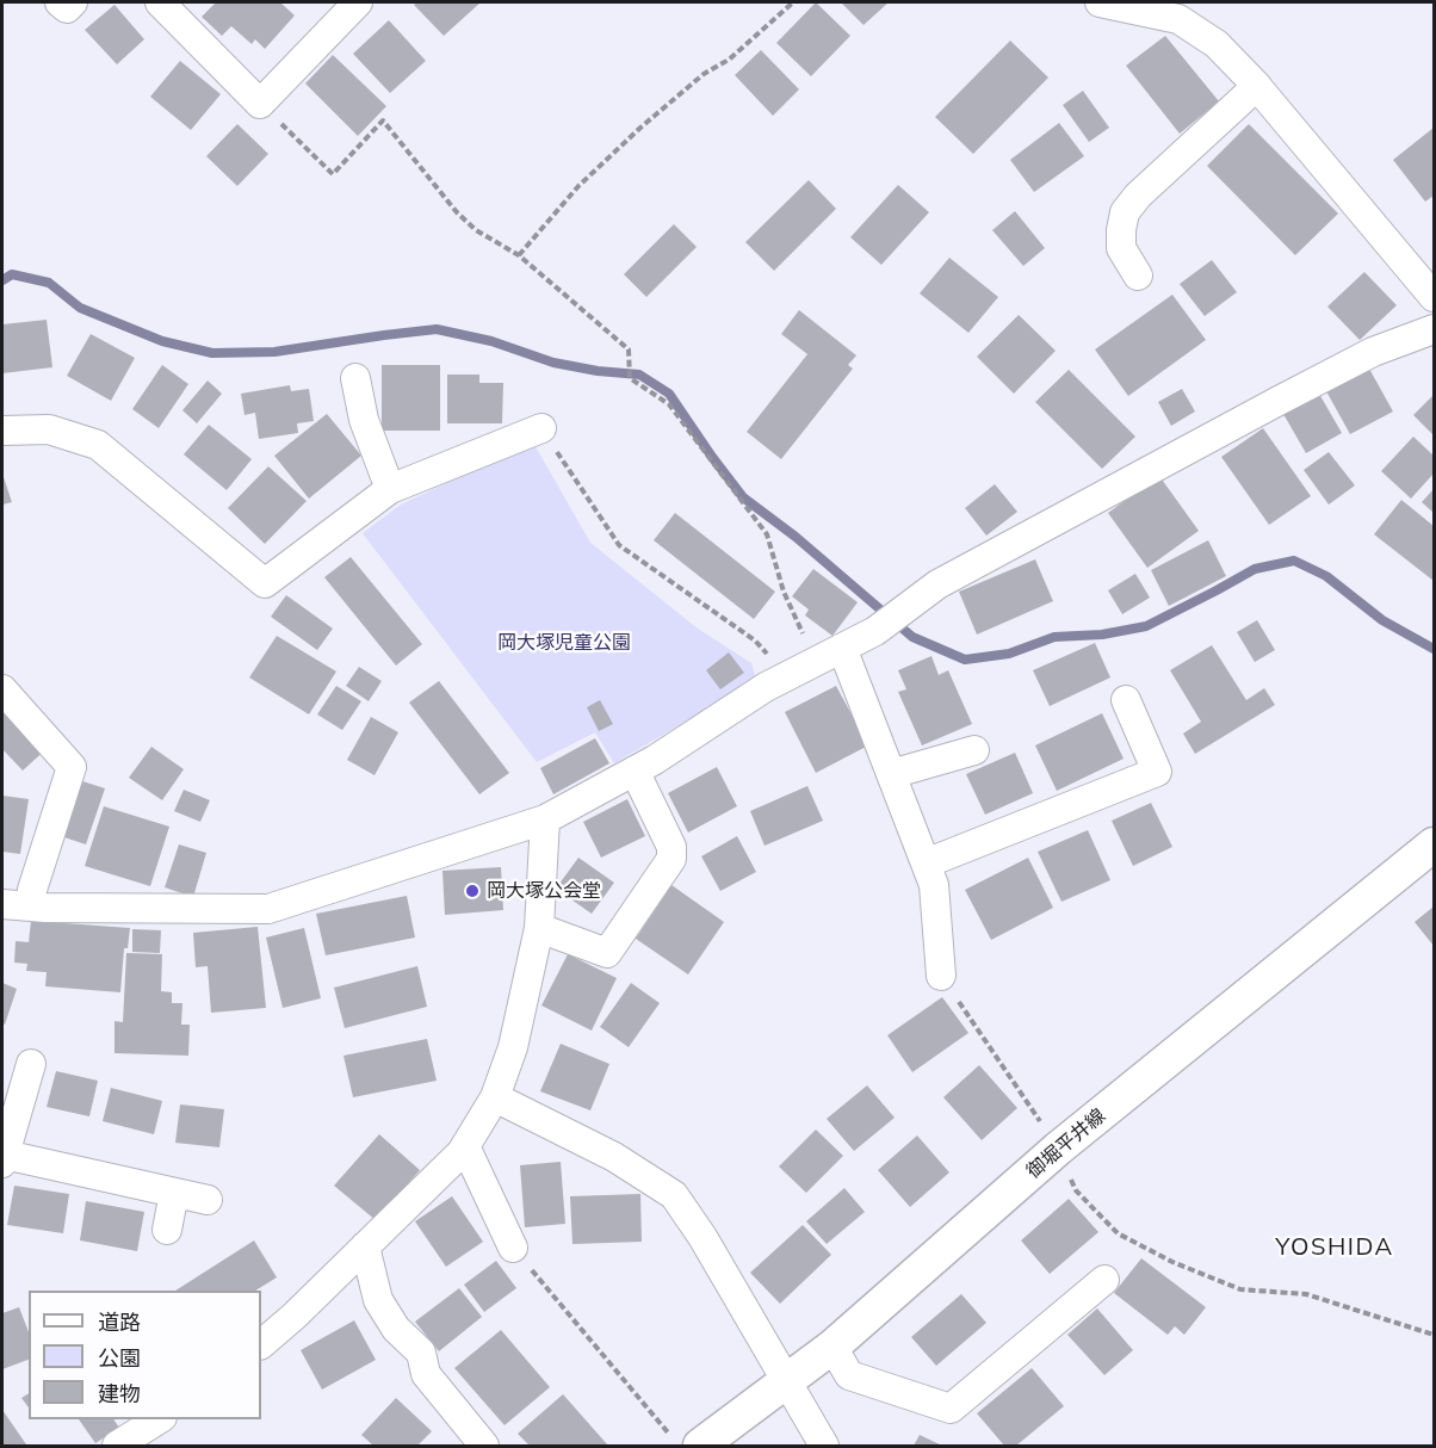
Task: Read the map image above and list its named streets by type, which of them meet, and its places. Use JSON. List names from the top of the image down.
{
  "streets": {
    "street": ["御堀平井線"]
  },
  "districts": ["YOSHIDA"],
  "parks": ["岡大塚児童公園"],
  "places": ["岡大塚公会堂"],
  "legend": ["道路", "公園", "建物"]
}
